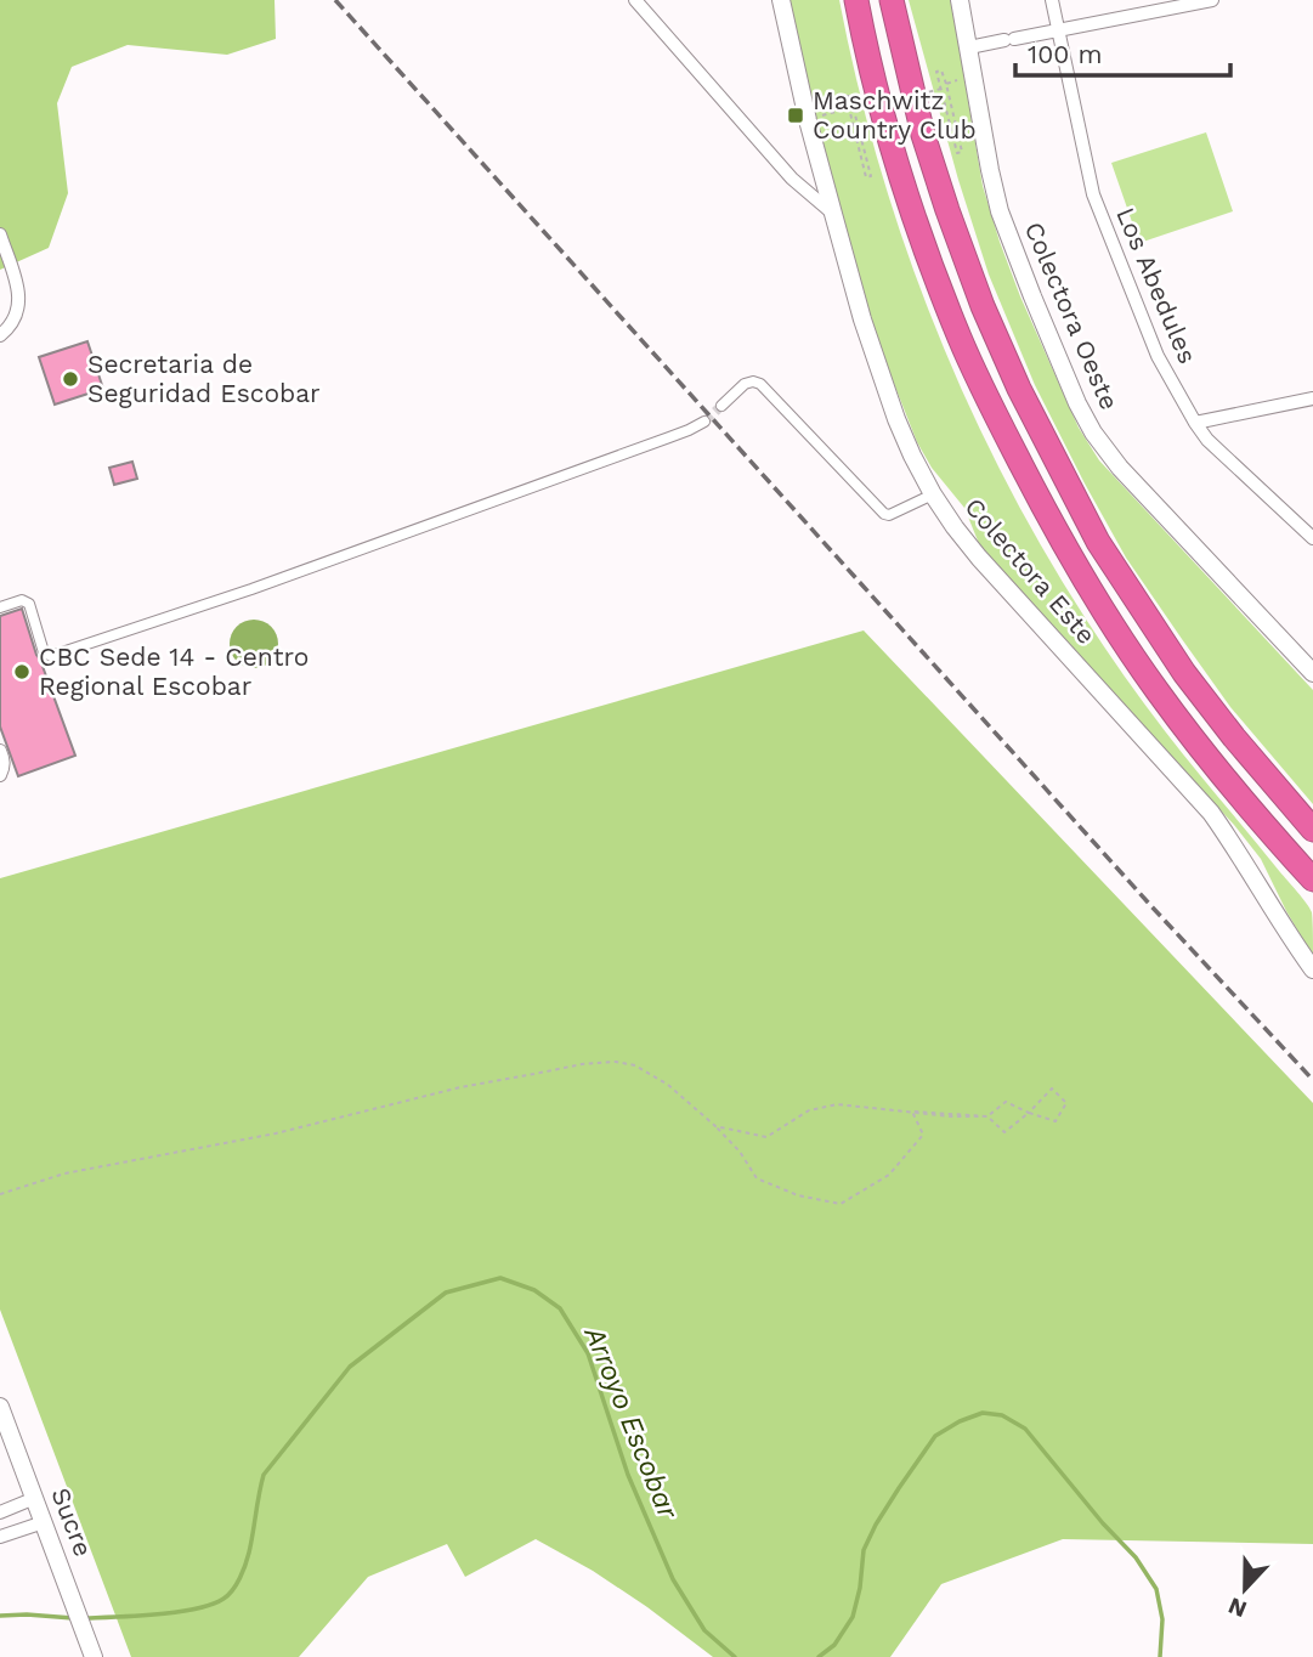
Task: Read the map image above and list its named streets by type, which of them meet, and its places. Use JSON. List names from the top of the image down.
{
  "streets": {
    "street": [
      "Los Abedules",
      "Colectora Oeste",
      "Colectora Este",
      "Sucre"
    ]
  },
  "water": ["Arroyo Escobar"],
  "places": {
    "transit": ["Maschwitz Country Club"],
    "other": ["Secretaria de Seguridad Escobar", "CBC Sede 14 - Centro Regional Escobar"]
  },
  "scale_bar": "100 m",
  "north": "bottom"
}
